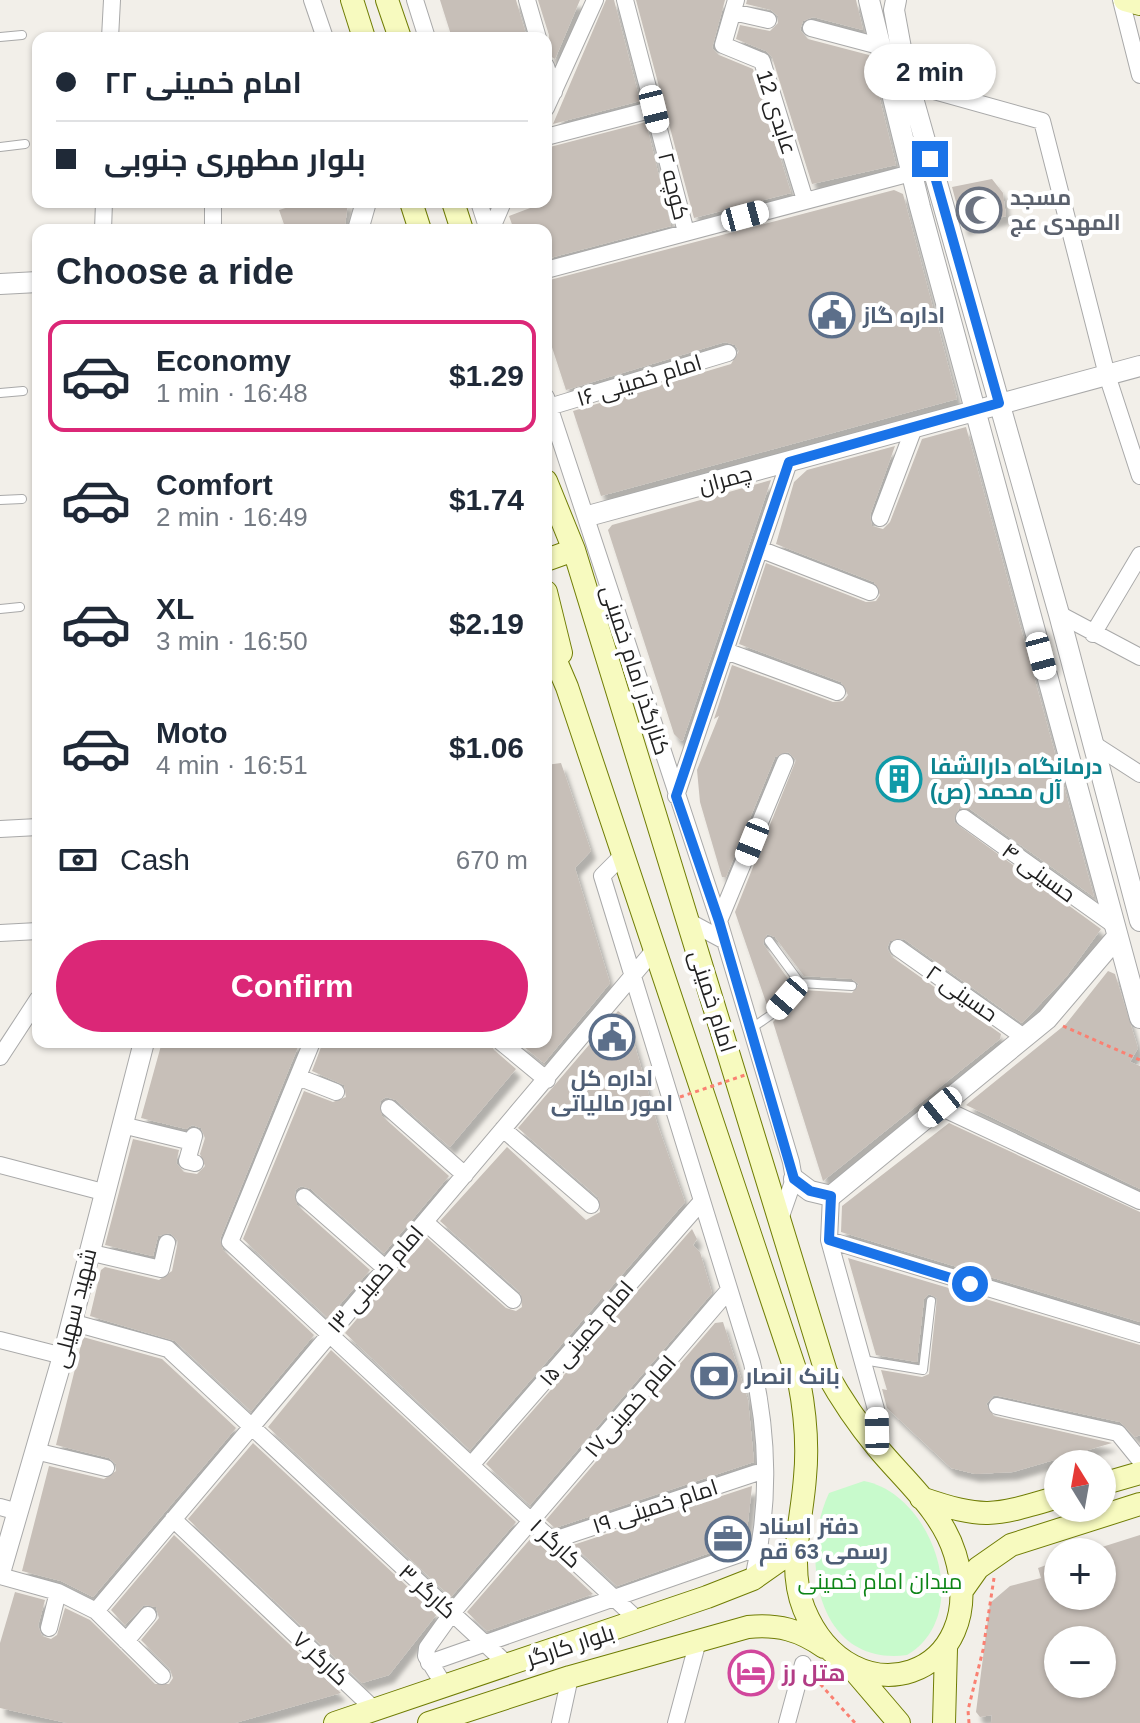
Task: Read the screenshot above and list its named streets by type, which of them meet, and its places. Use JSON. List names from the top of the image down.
{
  "streets": {
    "main road": ["امام خمینی", "بلوار کارگر"],
    "street": [
      "عابدی 12",
      "کوچه ۲",
      "امام خمینی ۱۶",
      "چمران",
      "کنارگذر امام خمینی",
      "حسینی ۴",
      "حسینی ۲",
      "امام خمینی ۱۳",
      "شهید سهیلی",
      "امام خمینی ۱۵",
      "امام خمینی۱۷",
      "امام خمینی ۱۹",
      "کارگر ۱",
      "کارگر ۳",
      "کارگر ۷"
    ]
  },
  "crossings": [
    ["چمران", "کنارگذر امام خمینی"],
    ["امام خمینی", "امام خمینی ۱۳"],
    ["امام خمینی", "بلوار کارگر"],
    ["امام خمینی ۱۳", "کارگر ۱"],
    ["امام خمینی ۱۳", "کارگر ۳"],
    ["امام خمینی ۱۳", "کارگر ۷"],
    ["شهید سهیلی", "کارگر ۳"],
    ["امام خمینی ۱۵", "کارگر ۱"],
    ["امام خمینی۱۷", "کارگر ۱"],
    ["امام خمینی۱۷", "کارگر ۳"],
    ["امام خمینی ۱۹", "کارگر ۱"],
    ["کارگر ۱", "بلوار کارگر"],
    ["کارگر ۳", "بلوار کارگر"],
    ["بلوار کارگر", "کارگر ۷"]
  ],
  "parks": ["میدان امام خمینی"],
  "places": {
    "mosque": ["مسجد المهدی عج"],
    "public building": ["اداره گاز", "اداره کل امور مالیاتی"],
    "building": ["درمانگاه دارالشفا آل محمد (ص)"],
    "bank": ["بانک انصار"],
    "office": ["دفتر اسناد رسمی 63 قم"],
    "hotel": ["هتل رز"]
  },
  "north": "top",
  "page": {
    "banner": ["امام خمینی ۲۲", "بلوار مطهری جنوبی"],
    "bubble": "2 min",
    "heading": "Choose a ride",
    "list": [
      {
        "name": "Economy",
        "note": "1 min · 16:48",
        "value": "$1.29"
      },
      {
        "name": "Comfort",
        "note": "2 min · 16:49",
        "value": "$1.74"
      },
      {
        "name": "XL",
        "note": "3 min · 16:50",
        "value": "$2.19"
      },
      {
        "name": "Moto",
        "note": "4 min · 16:51",
        "value": "$1.06"
      }
    ],
    "pay": ["Cash", "670 m"],
    "buttons": "Confirm",
    "map_buttons": ["+", "−"]
  }
}
